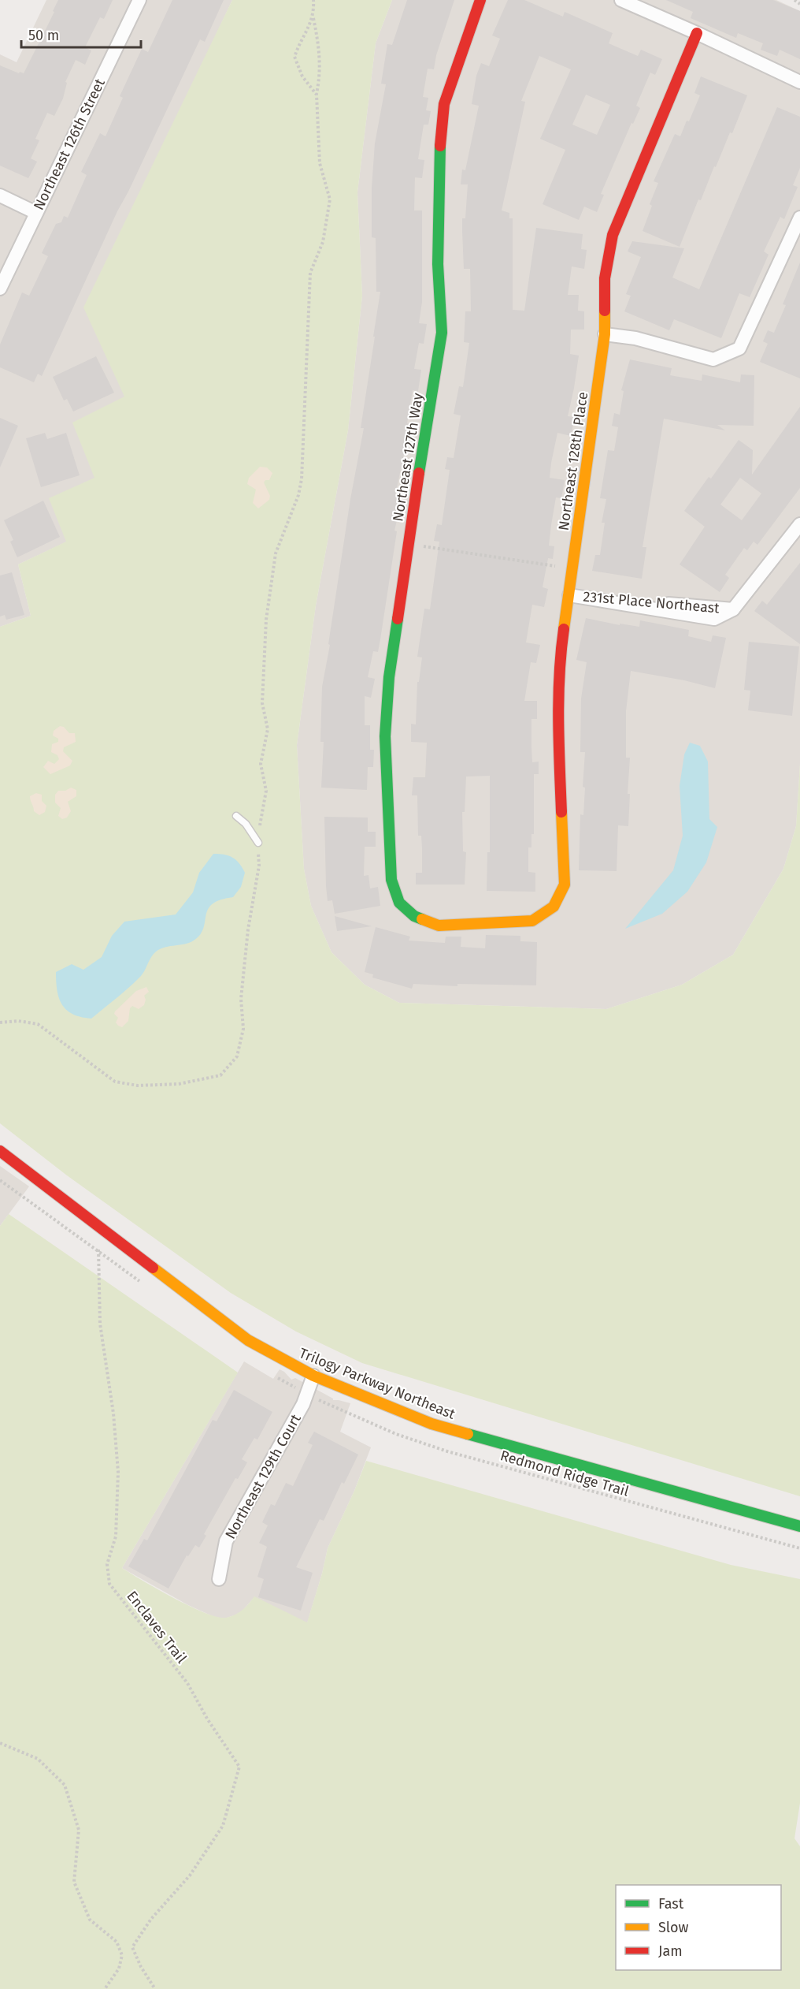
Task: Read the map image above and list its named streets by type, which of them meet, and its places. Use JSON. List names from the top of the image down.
{
  "streets": {
    "street": [
      "Northeast 126th Street",
      "Northeast 127th Way",
      "Northeast 128th Place",
      "231st Place Northeast",
      "Trilogy Parkway Northeast",
      "Northeast 129th Court"
    ],
    "path": ["Redmond Ridge Trail", "Enclaves Trail"]
  },
  "crossings": [
    ["Northeast 127th Way", "Northeast 128th Place"],
    ["Northeast 128th Place", "231st Place Northeast"],
    ["Trilogy Parkway Northeast", "Northeast 129th Court"],
    ["Trilogy Parkway Northeast", "Enclaves Trail"]
  ],
  "legend": ["Fast", "Slow", "Jam"],
  "scale_bar": "50 m"
}
